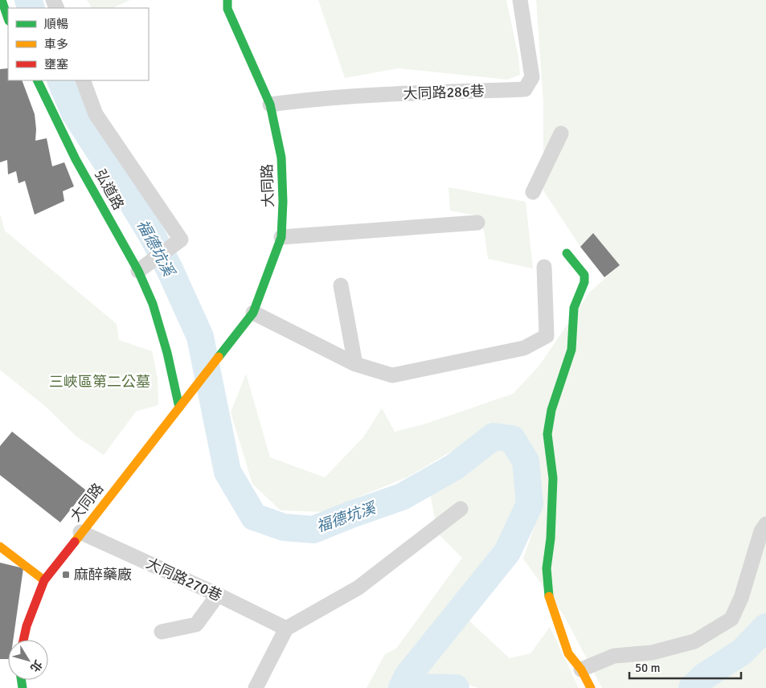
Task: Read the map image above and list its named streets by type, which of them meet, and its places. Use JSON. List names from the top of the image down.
{
  "streets": {
    "street": [
      "大同路286巷",
      "大同路",
      "弘道路",
      "大同路270巷"
    ]
  },
  "crossings": [
    ["大同路286巷", "大同路"],
    ["大同路", "弘道路"],
    ["大同路", "大同路270巷"]
  ],
  "water": ["福德坑溪"],
  "parks": ["三峽區第二公墓"],
  "places": {
    "transit": ["麻醉藥廠"]
  },
  "legend": ["順暢", "車多", "壅塞"],
  "scale_bar": "50 m",
  "north": "bottom right"
}
